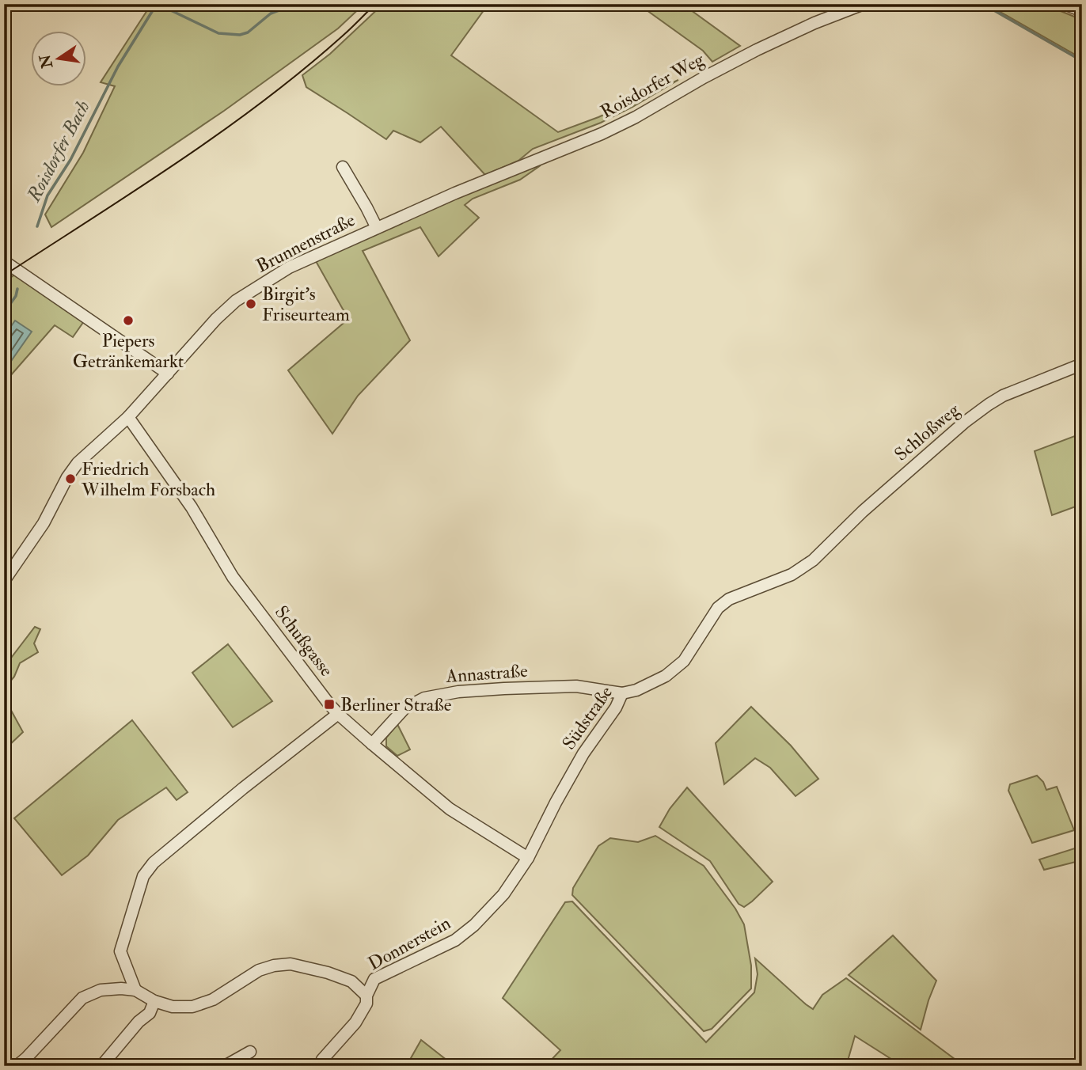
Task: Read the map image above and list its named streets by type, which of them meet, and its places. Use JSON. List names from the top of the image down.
{
  "streets": {
    "street": [
      "Roisdorfer Weg",
      "Brunnenstraße",
      "Schloßweg",
      "Schußgasse",
      "Annastraße",
      "Südstraße",
      "Donnerstein"
    ]
  },
  "crossings": [
    ["Roisdorfer Weg", "Brunnenstraße"],
    ["Brunnenstraße", "Schußgasse"],
    ["Schloßweg", "Südstraße"],
    ["Schußgasse", "Annastraße"],
    ["Schußgasse", "Südstraße"],
    ["Schußgasse", "Donnerstein"],
    ["Annastraße", "Südstraße"],
    ["Südstraße", "Donnerstein"]
  ],
  "water": ["Roisdorfer Bach"],
  "places": {
    "other": ["Birgit's Friseurteam", "Piepers Getränkemarkt", "Friedrich Wilhelm Forsbach"],
    "transit": ["Berliner Straße"]
  },
  "north": "left"
}
